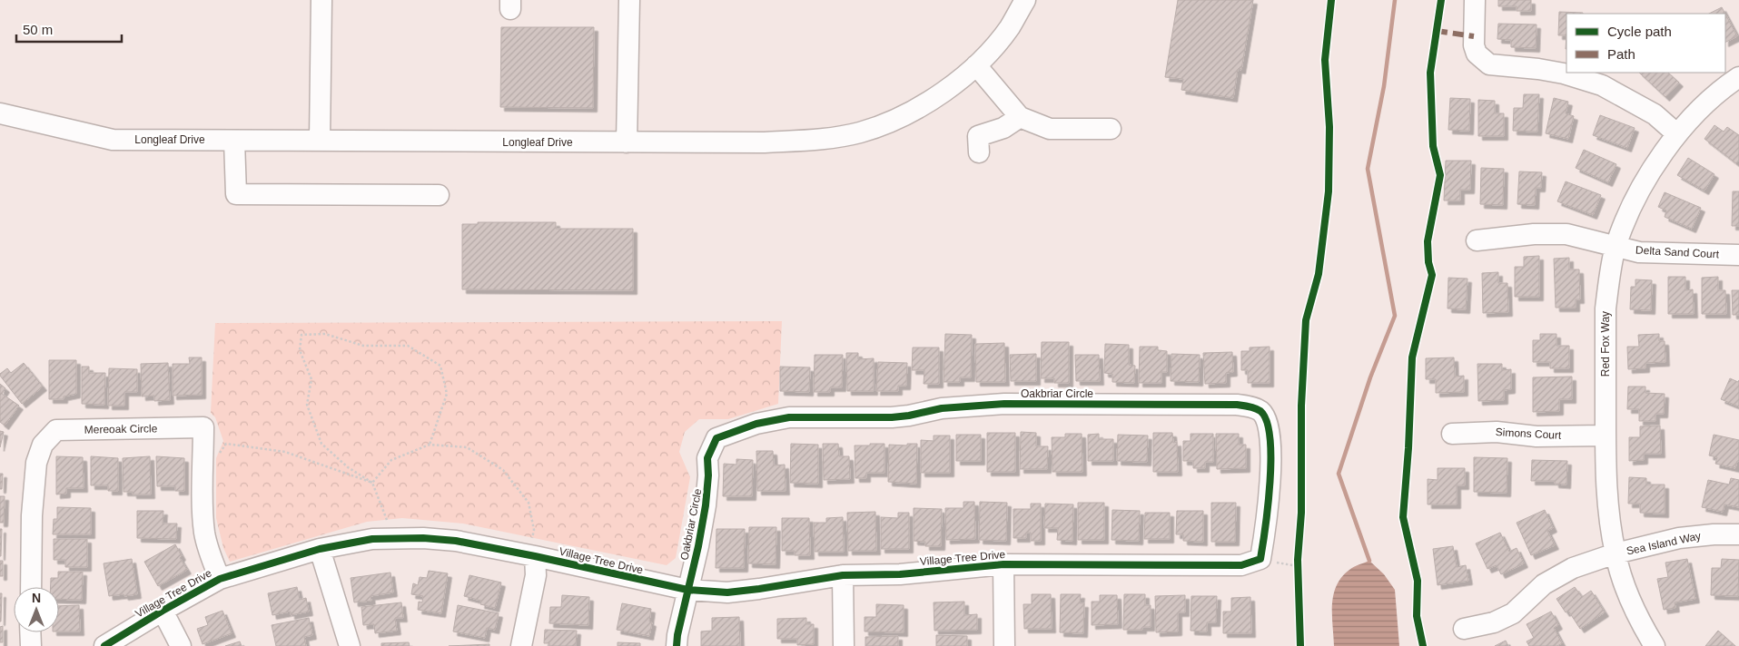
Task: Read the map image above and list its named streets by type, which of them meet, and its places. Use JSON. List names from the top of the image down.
{
  "streets": {
    "street": [
      "Longleaf Drive",
      "Delta Sand Court",
      "Red Fox Way",
      "Oakbriar Circle",
      "Mereoak Circle",
      "Simons Court",
      "Sea Island Way",
      "Village Tree Drive"
    ]
  },
  "crossings": [
    ["Delta Sand Court", "Red Fox Way"],
    ["Red Fox Way", "Simons Court"],
    ["Red Fox Way", "Sea Island Way"],
    ["Oakbriar Circle", "Village Tree Drive"],
    ["Mereoak Circle", "Village Tree Drive"]
  ],
  "legend": ["Cycle path", "Path"],
  "scale_bar": "50 m",
  "north": "top"
}
